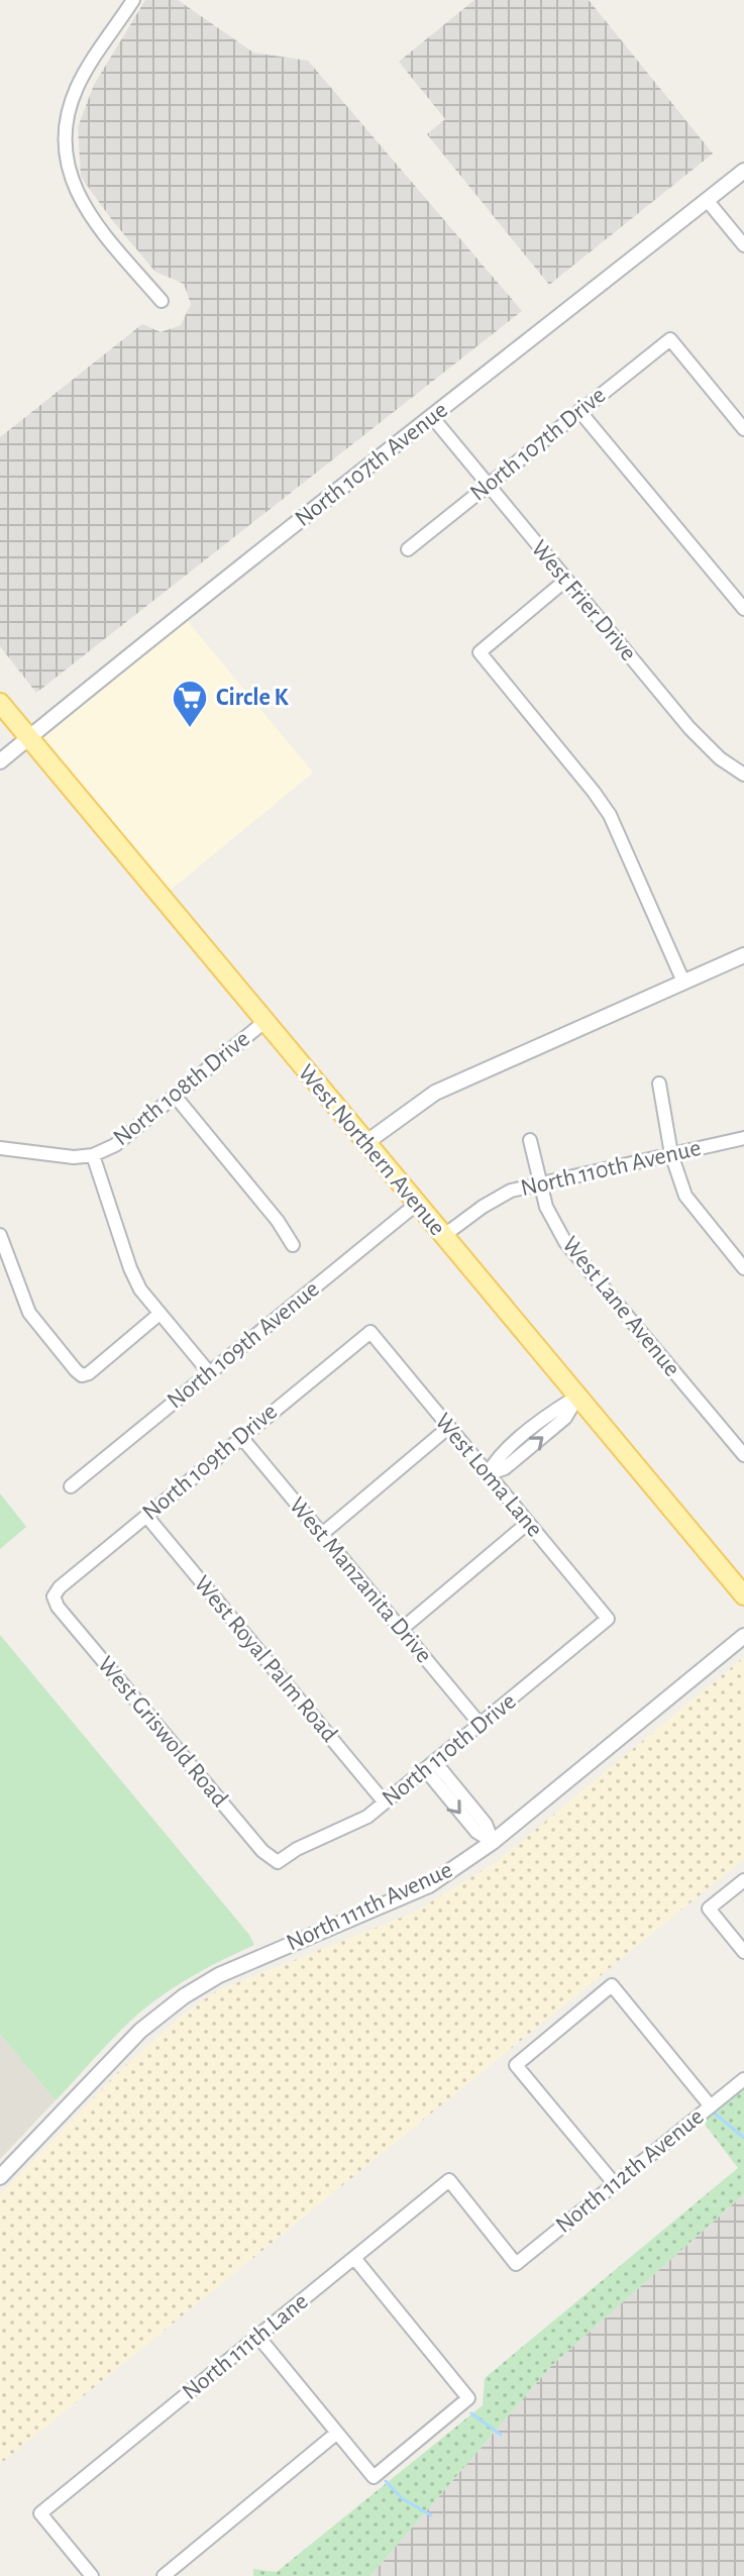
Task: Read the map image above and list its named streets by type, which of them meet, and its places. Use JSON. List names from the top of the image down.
{
  "streets": {
    "main road": ["West Northern Avenue"],
    "street": [
      "North 107th Drive",
      "North 107th Avenue",
      "West Frier Drive",
      "North 108th Drive",
      "North 110th Avenue",
      "West Lane Avenue",
      "North 109th Avenue",
      "North 109th Drive",
      "West Loma Lane",
      "West Manzanita Drive",
      "West Royal Palm Road",
      "West Griswold Road",
      "North 110th Drive",
      "North 111th Avenue",
      "North 112th Avenue",
      "North 111th Lane"
    ]
  },
  "crossings": [
    ["North 107th Drive", "West Frier Drive"],
    ["North 107th Avenue", "West Frier Drive"],
    ["North 107th Avenue", "West Northern Avenue"],
    ["North 108th Drive", "West Northern Avenue"],
    ["West Northern Avenue", "North 110th Avenue"],
    ["West Northern Avenue", "North 109th Avenue"],
    ["North 110th Avenue", "West Lane Avenue"],
    ["North 109th Drive", "West Loma Lane"],
    ["North 109th Drive", "West Manzanita Drive"],
    ["North 109th Drive", "West Royal Palm Road"],
    ["North 109th Drive", "West Griswold Road"],
    ["West Loma Lane", "North 110th Drive"],
    ["West Manzanita Drive", "North 110th Drive"],
    ["West Royal Palm Road", "North 110th Drive"],
    ["West Griswold Road", "North 110th Drive"],
    ["North 112th Avenue", "North 111th Lane"]
  ],
  "places": {
    "supermarket": ["Circle K"]
  }
}
